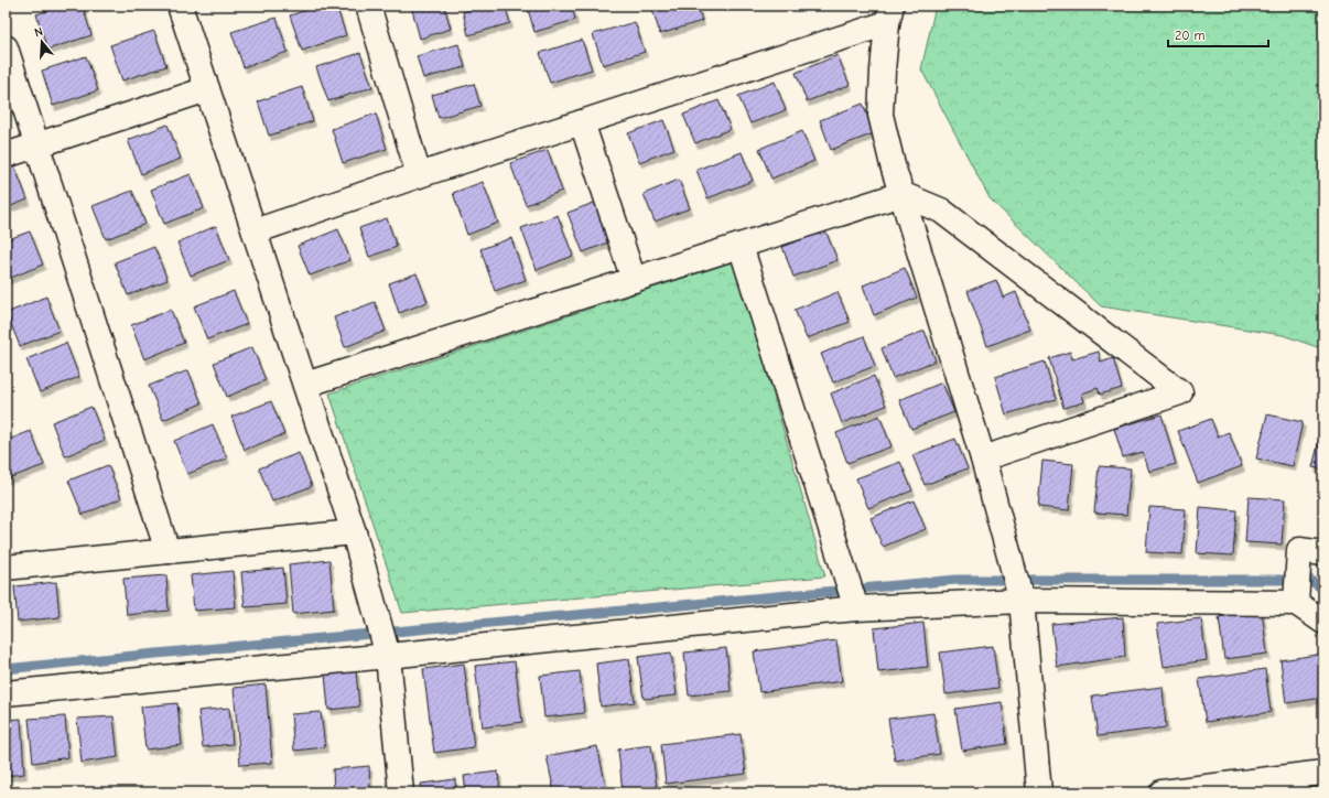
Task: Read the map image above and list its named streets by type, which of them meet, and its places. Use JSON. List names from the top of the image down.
{
  "scale_bar": "20 m",
  "north": "top"
}
